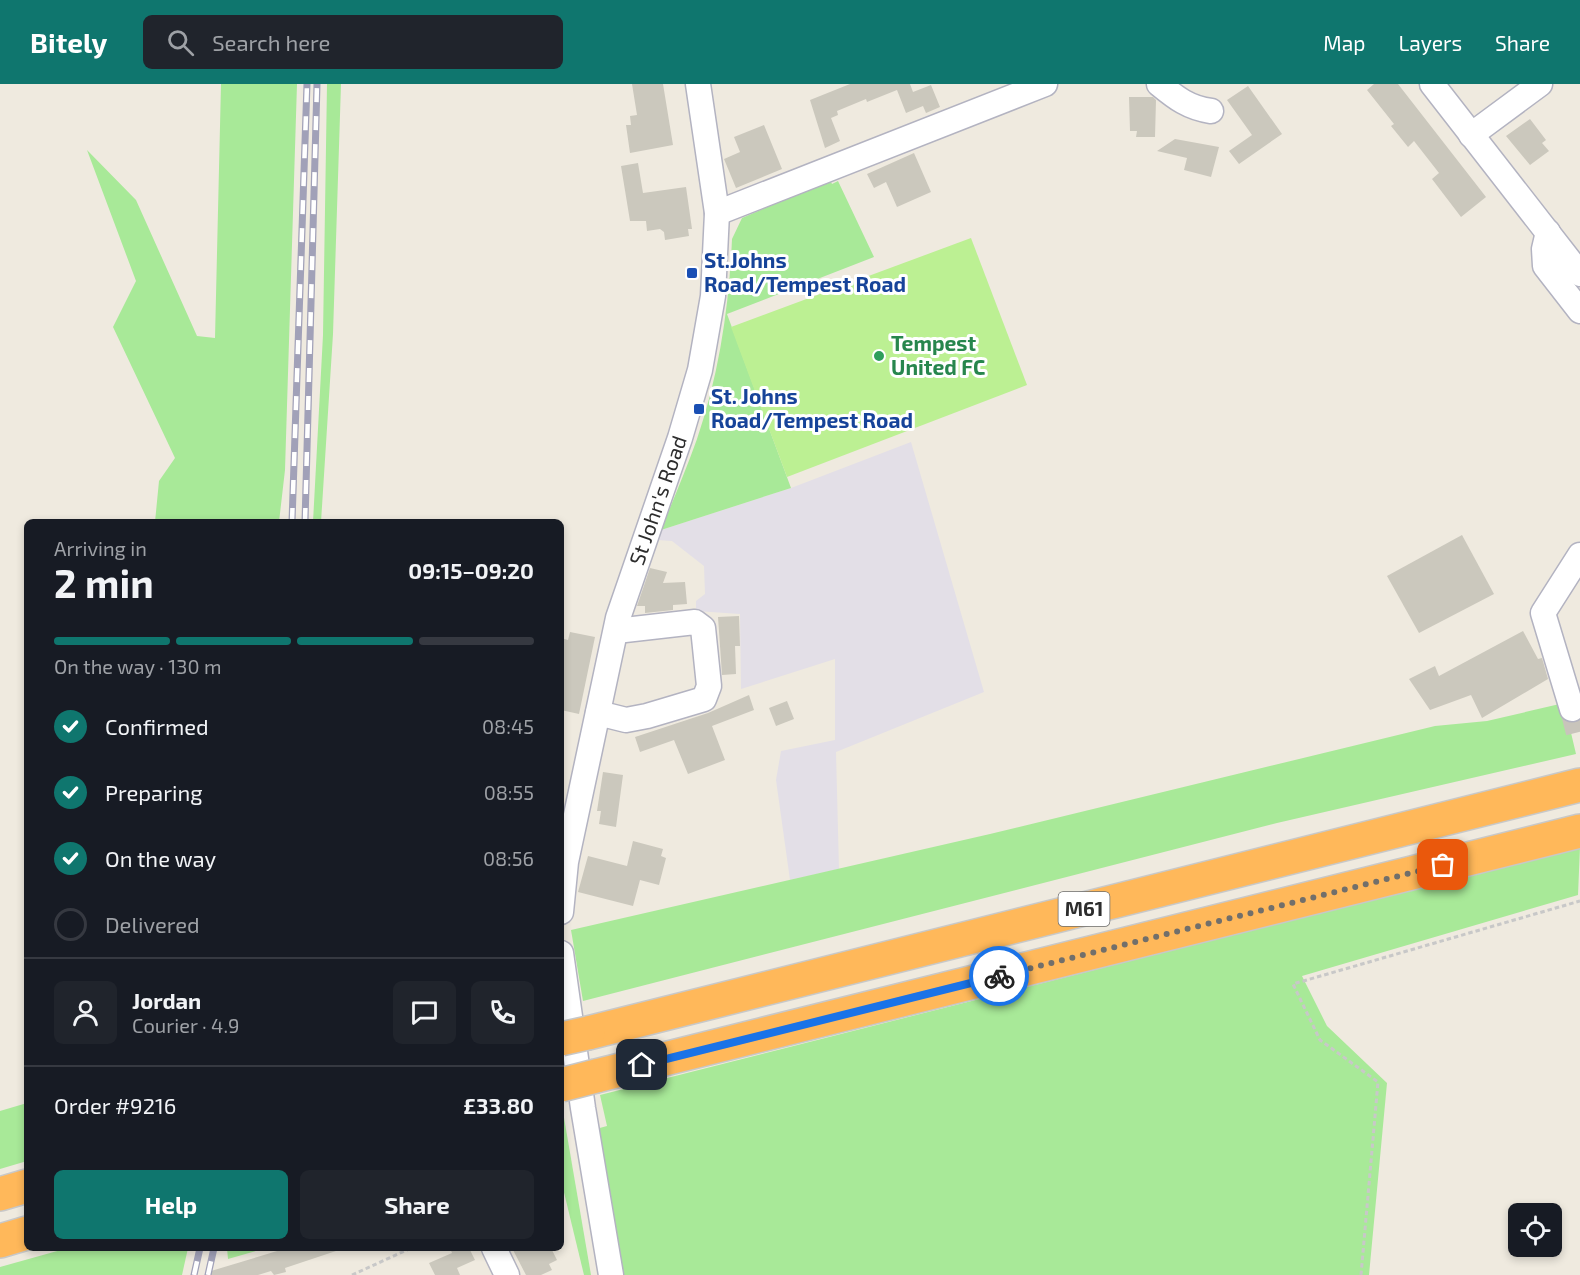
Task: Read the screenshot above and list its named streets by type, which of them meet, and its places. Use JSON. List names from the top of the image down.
{
  "streets": {
    "highway": ["M61"],
    "street": ["St John's Road"]
  },
  "places": {
    "transit": ["St.Johns Road/Tempest Road", "St. Johns Road/Tempest Road"],
    "other": ["Tempest United FC"]
  },
  "page": {
    "header": "Bitely",
    "search": "Search here",
    "nav": ["Map", "Layers", "Share"],
    "heading": ["2 min", "Arriving in", "09:15–09:20"],
    "panel": [
      "Jordan",
      "Courier · 4.9",
      "Order #9216",
      "£33.80"
    ],
    "bar": "On the way · 130 m",
    "list": [
      ["Confirmed", "08:45"],
      ["Preparing", "08:55"],
      ["On the way", "08:56"],
      "Delivered"
    ],
    "buttons": ["Help", "Share"]
  }
}
